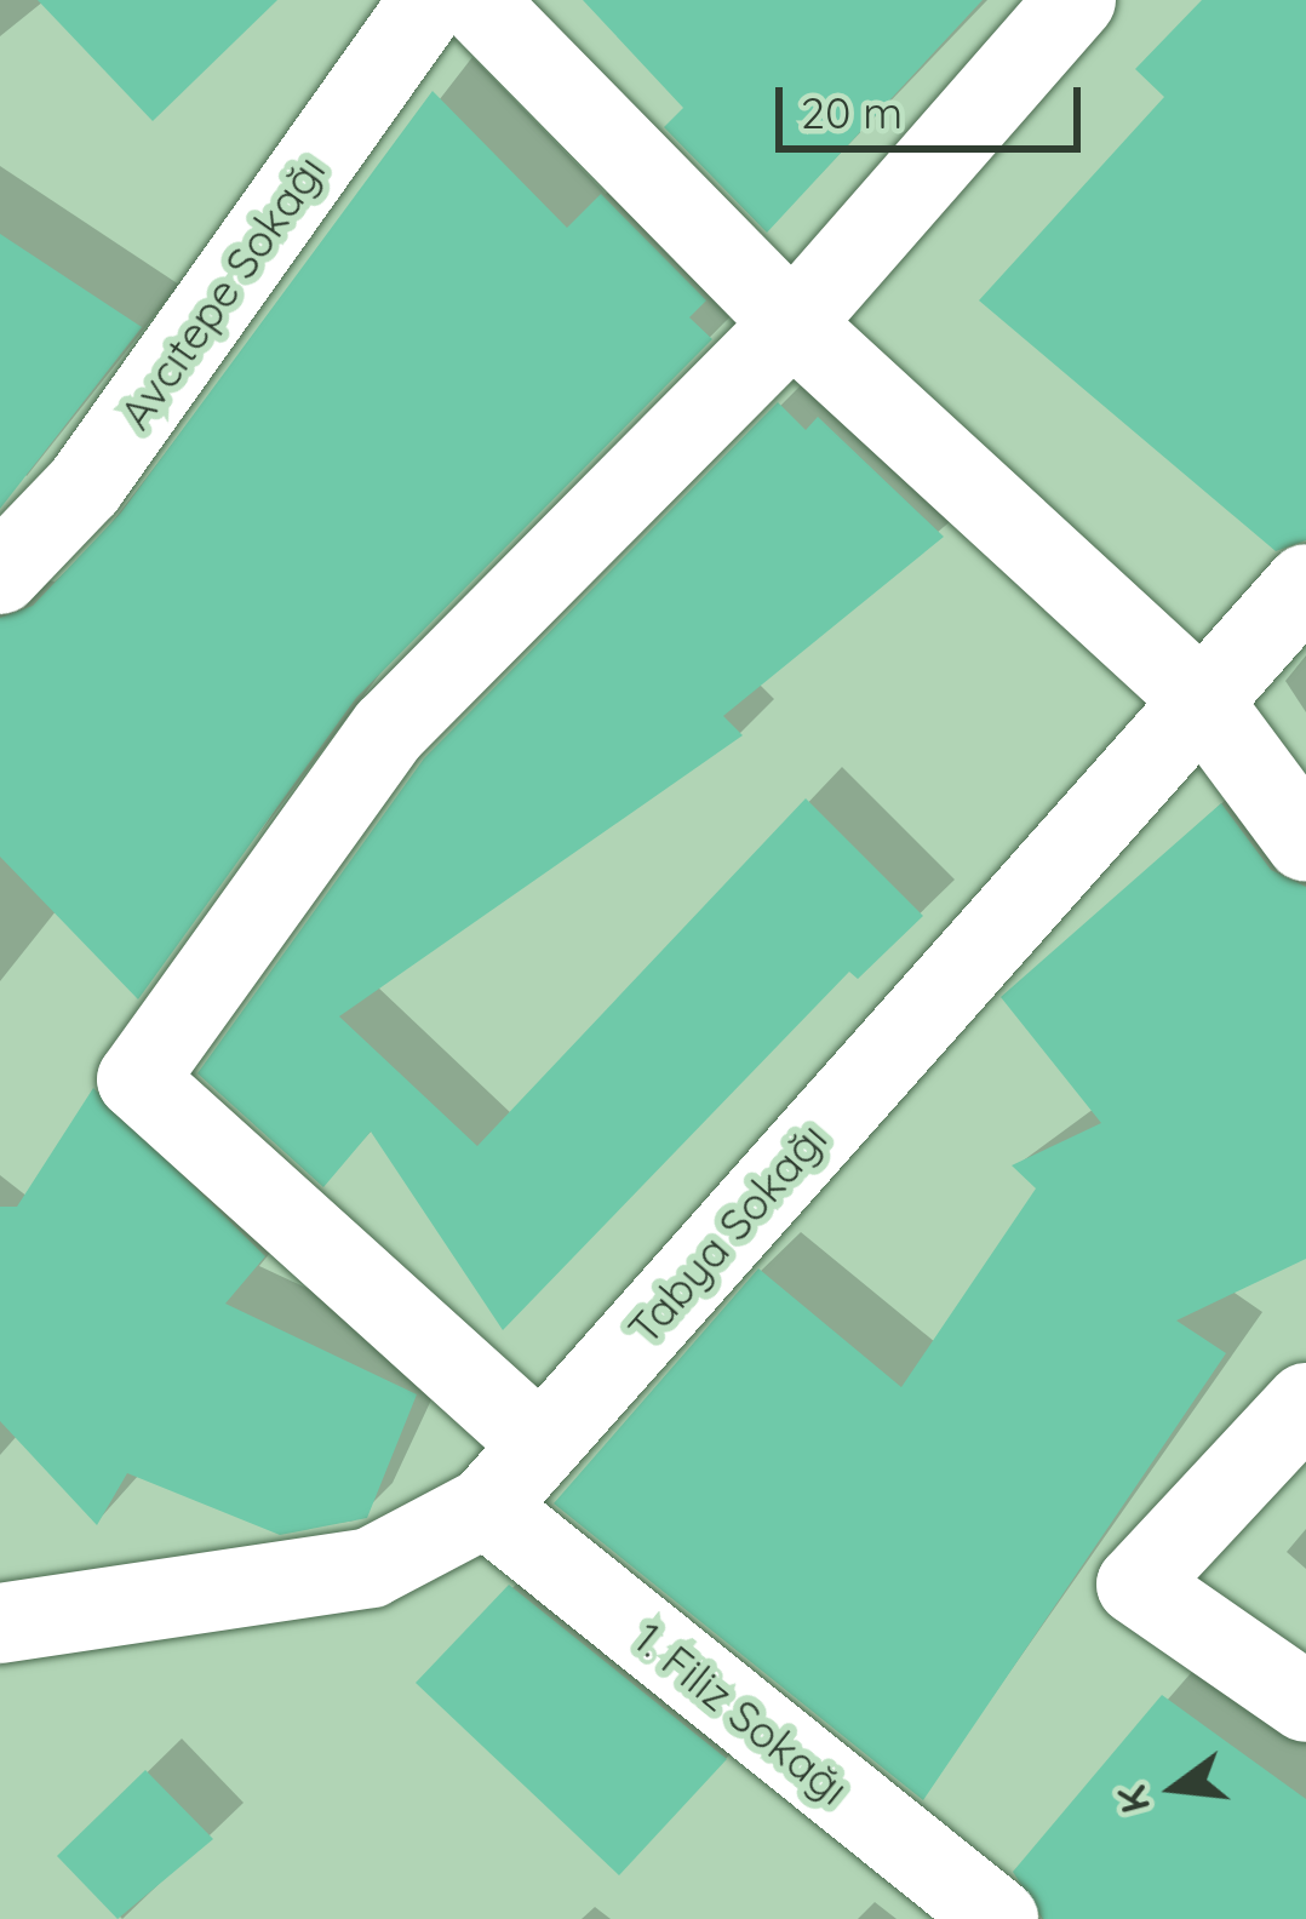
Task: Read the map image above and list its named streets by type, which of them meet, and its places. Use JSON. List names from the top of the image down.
{
  "streets": {
    "street": ["Avcıtepe Sokağı", "Tabya Sokağı", "1. Filiz Sokağı"]
  },
  "crossings": [
    ["Tabya Sokağı", "1. Filiz Sokağı"]
  ],
  "scale_bar": "20 m",
  "north": "left"
}
